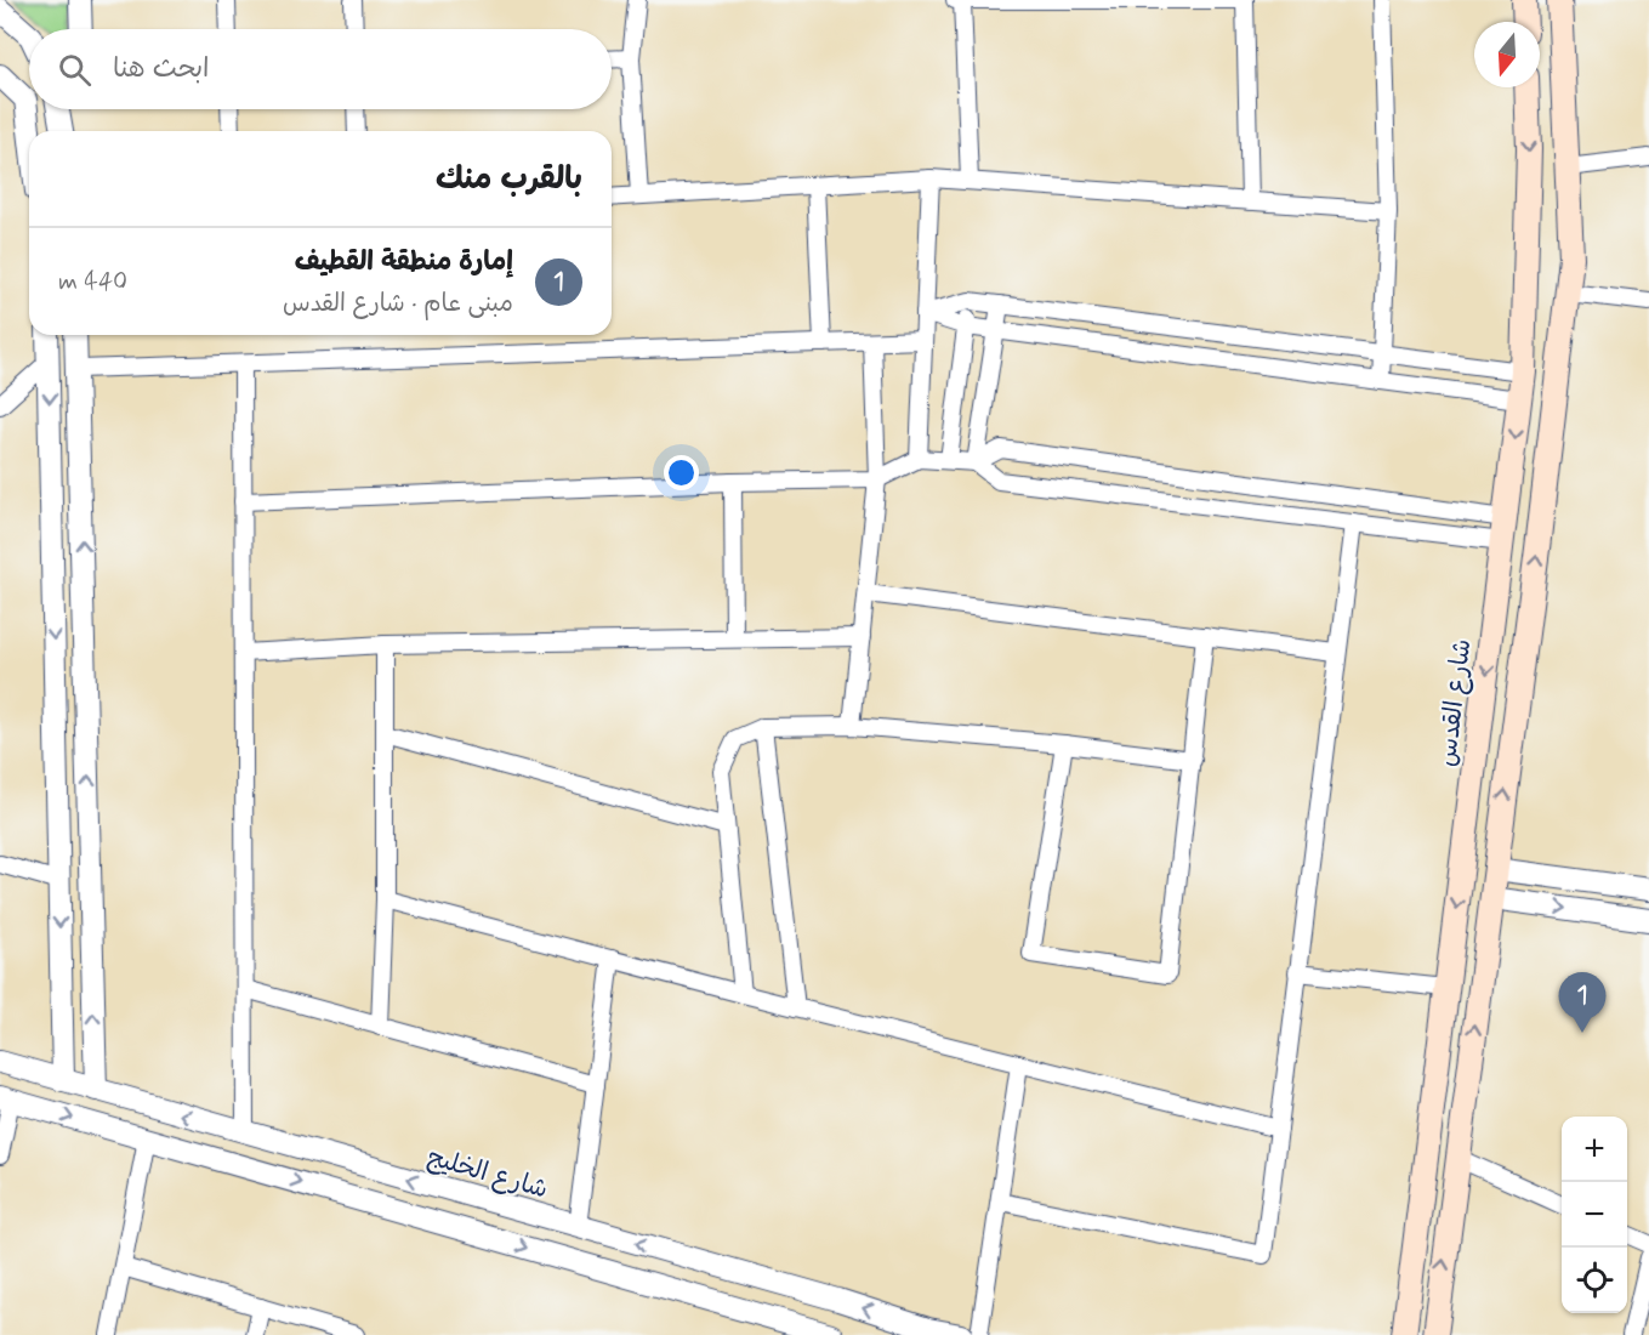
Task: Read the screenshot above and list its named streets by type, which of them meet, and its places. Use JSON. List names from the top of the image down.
{
  "streets": {
    "main road": ["شارع القدس"],
    "street": ["شارع الخليج"]
  },
  "north": "bottom",
  "page": {
    "search": "ابحث هنا",
    "heading": "بالقرب منك",
    "list": [
      {
        "mark": "1",
        "name": "إمارة منطقة القطيف",
        "note": "مبنى عام · شارع القدس",
        "value": "440 m"
      }
    ],
    "pins": "1",
    "map_buttons": ["+", "−"]
  }
}
